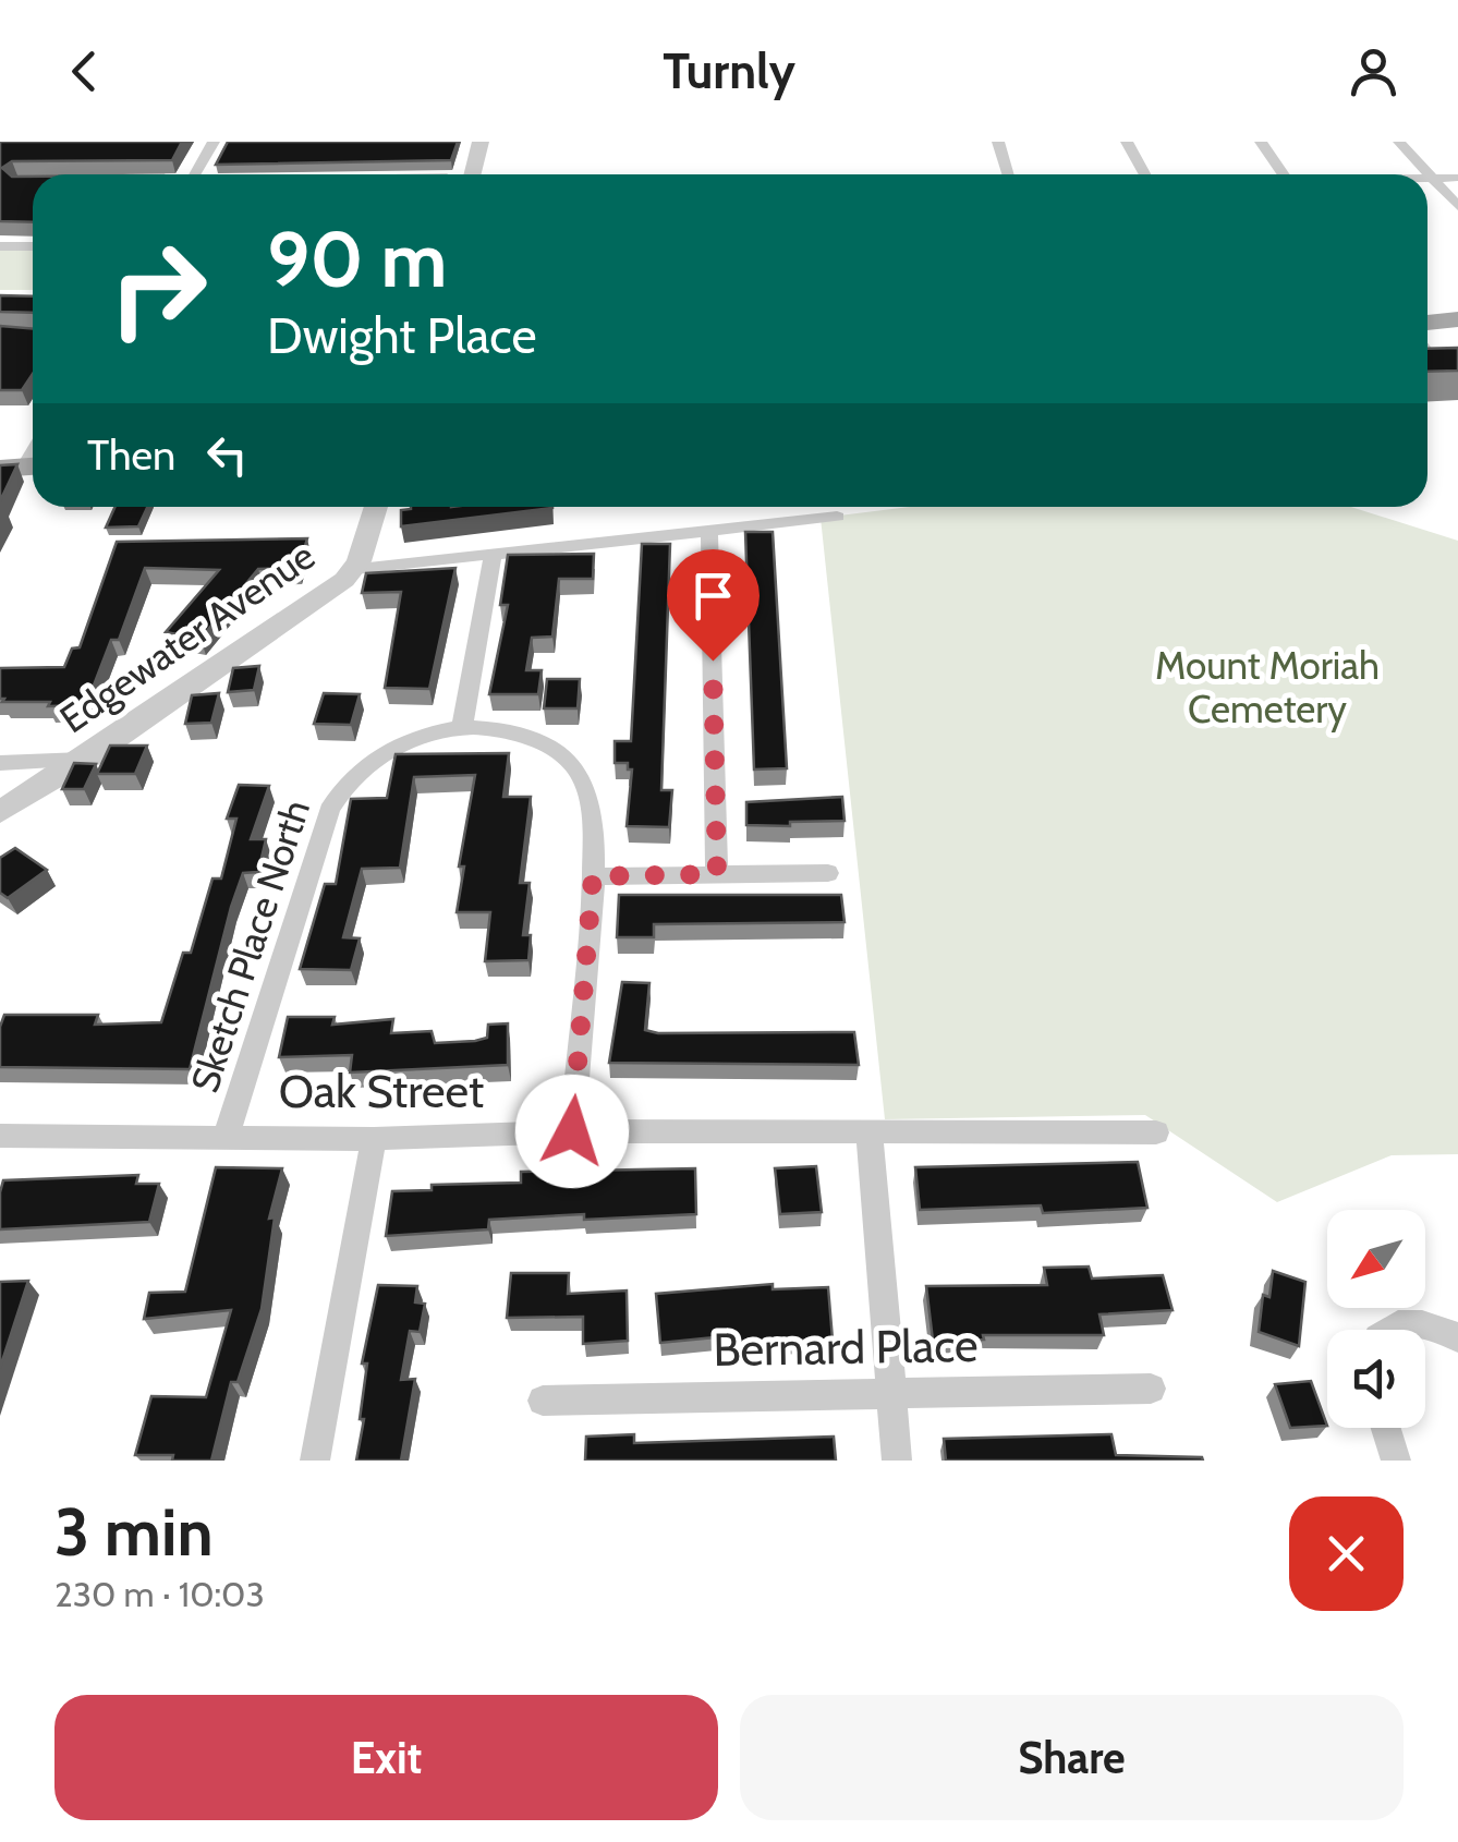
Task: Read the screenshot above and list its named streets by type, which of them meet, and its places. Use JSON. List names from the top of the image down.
{
  "streets": {
    "street": [
      "Edgewater Avenue",
      "Sketch Place North",
      "Oak Street",
      "Bernard Place"
    ]
  },
  "crossings": [
    ["Sketch Place North", "Oak Street"]
  ],
  "parks": ["Mount Moriah Cemetery"],
  "north": "bottom left",
  "page": {
    "header": "Turnly",
    "turn": ["90 m", "Dwight Place"],
    "then": "Then",
    "heading": ["3 min", "230 m · 10:03"],
    "buttons": ["Exit", "Share"]
  }
}
